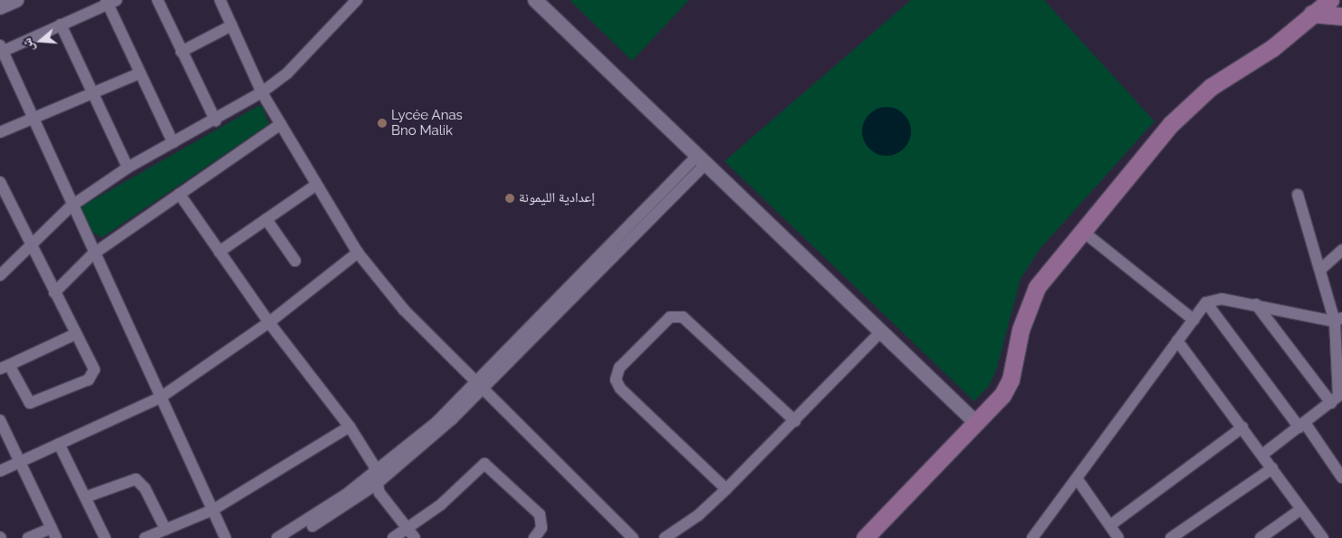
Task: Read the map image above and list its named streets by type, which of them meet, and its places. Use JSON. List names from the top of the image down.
{
  "places": ["Lycée Anas Bno Malik", "إعدادية الليمونة"],
  "north": "left"
}
